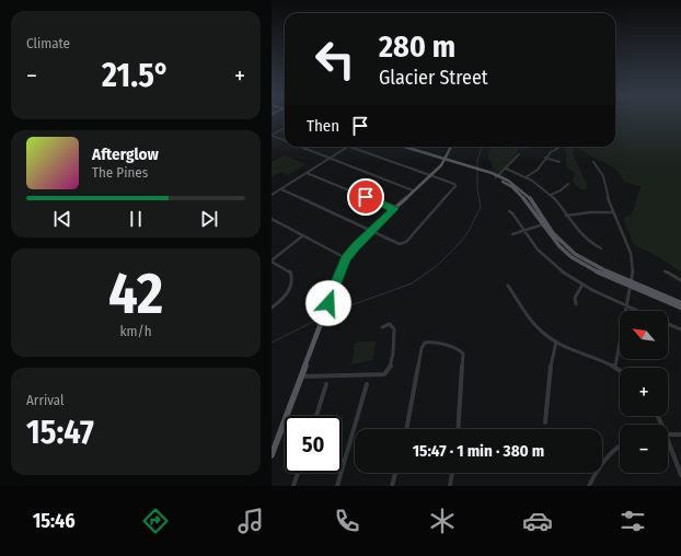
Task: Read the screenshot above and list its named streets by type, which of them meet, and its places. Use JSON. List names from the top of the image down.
{
  "north": "top left",
  "page": {
    "tile": [
      "Climate",
      ["42", "km/h"],
      ["Arrival", "15:47"]
    ],
    "turn": ["280 m", "Glacier Street"],
    "heat": ["−", "21.5°", "+"],
    "then": "Then",
    "song": ["Afterglow", "The Pines"],
    "map_buttons": ["+", "−"],
    "limit": "50",
    "trip": "15:47 · 1 min · 380 m",
    "tabs": "15:46"
  }
}
